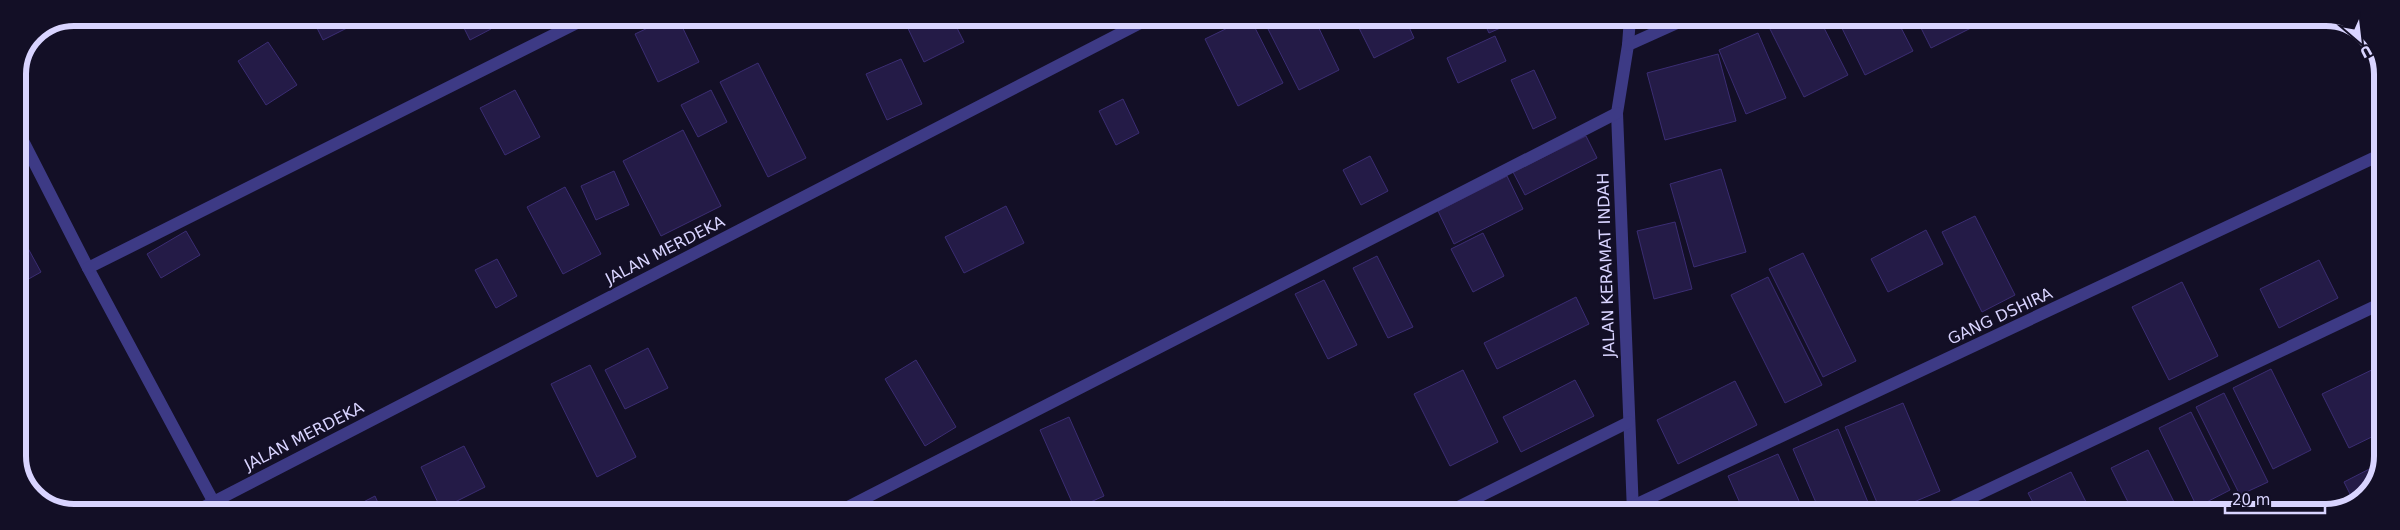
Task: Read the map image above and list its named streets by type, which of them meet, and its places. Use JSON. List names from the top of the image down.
{
  "streets": {
    "street": ["JALAN MERDEKA", "JALAN KERAMAT INDAH", "GANG DSHIRA"]
  },
  "scale_bar": "20 m",
  "north": "bottom right"
}
